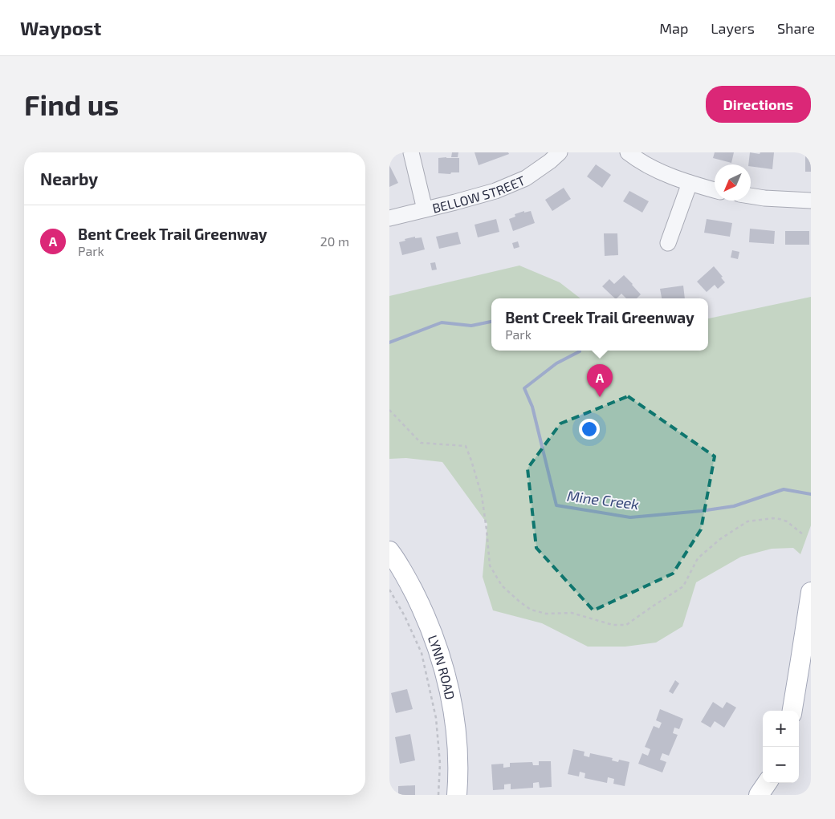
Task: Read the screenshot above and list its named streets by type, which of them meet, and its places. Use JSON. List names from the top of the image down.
{
  "streets": {
    "main road": ["LYNN ROAD"],
    "street": ["BELLOW STREET"]
  },
  "water": ["Mine Creek"],
  "north": "bottom left",
  "page": {
    "header": "Waypost",
    "nav": ["Map", "Layers", "Share"],
    "buttons": "Directions",
    "title": "Find us",
    "heading": "Nearby",
    "list": [
      {
        "mark": "A",
        "name": "Bent Creek Trail Greenway",
        "note": "Park",
        "value": "20 m"
      }
    ],
    "popup": ["Bent Creek Trail Greenway", "Park"],
    "pins": "A",
    "map_buttons": ["+", "−"]
  }
}
